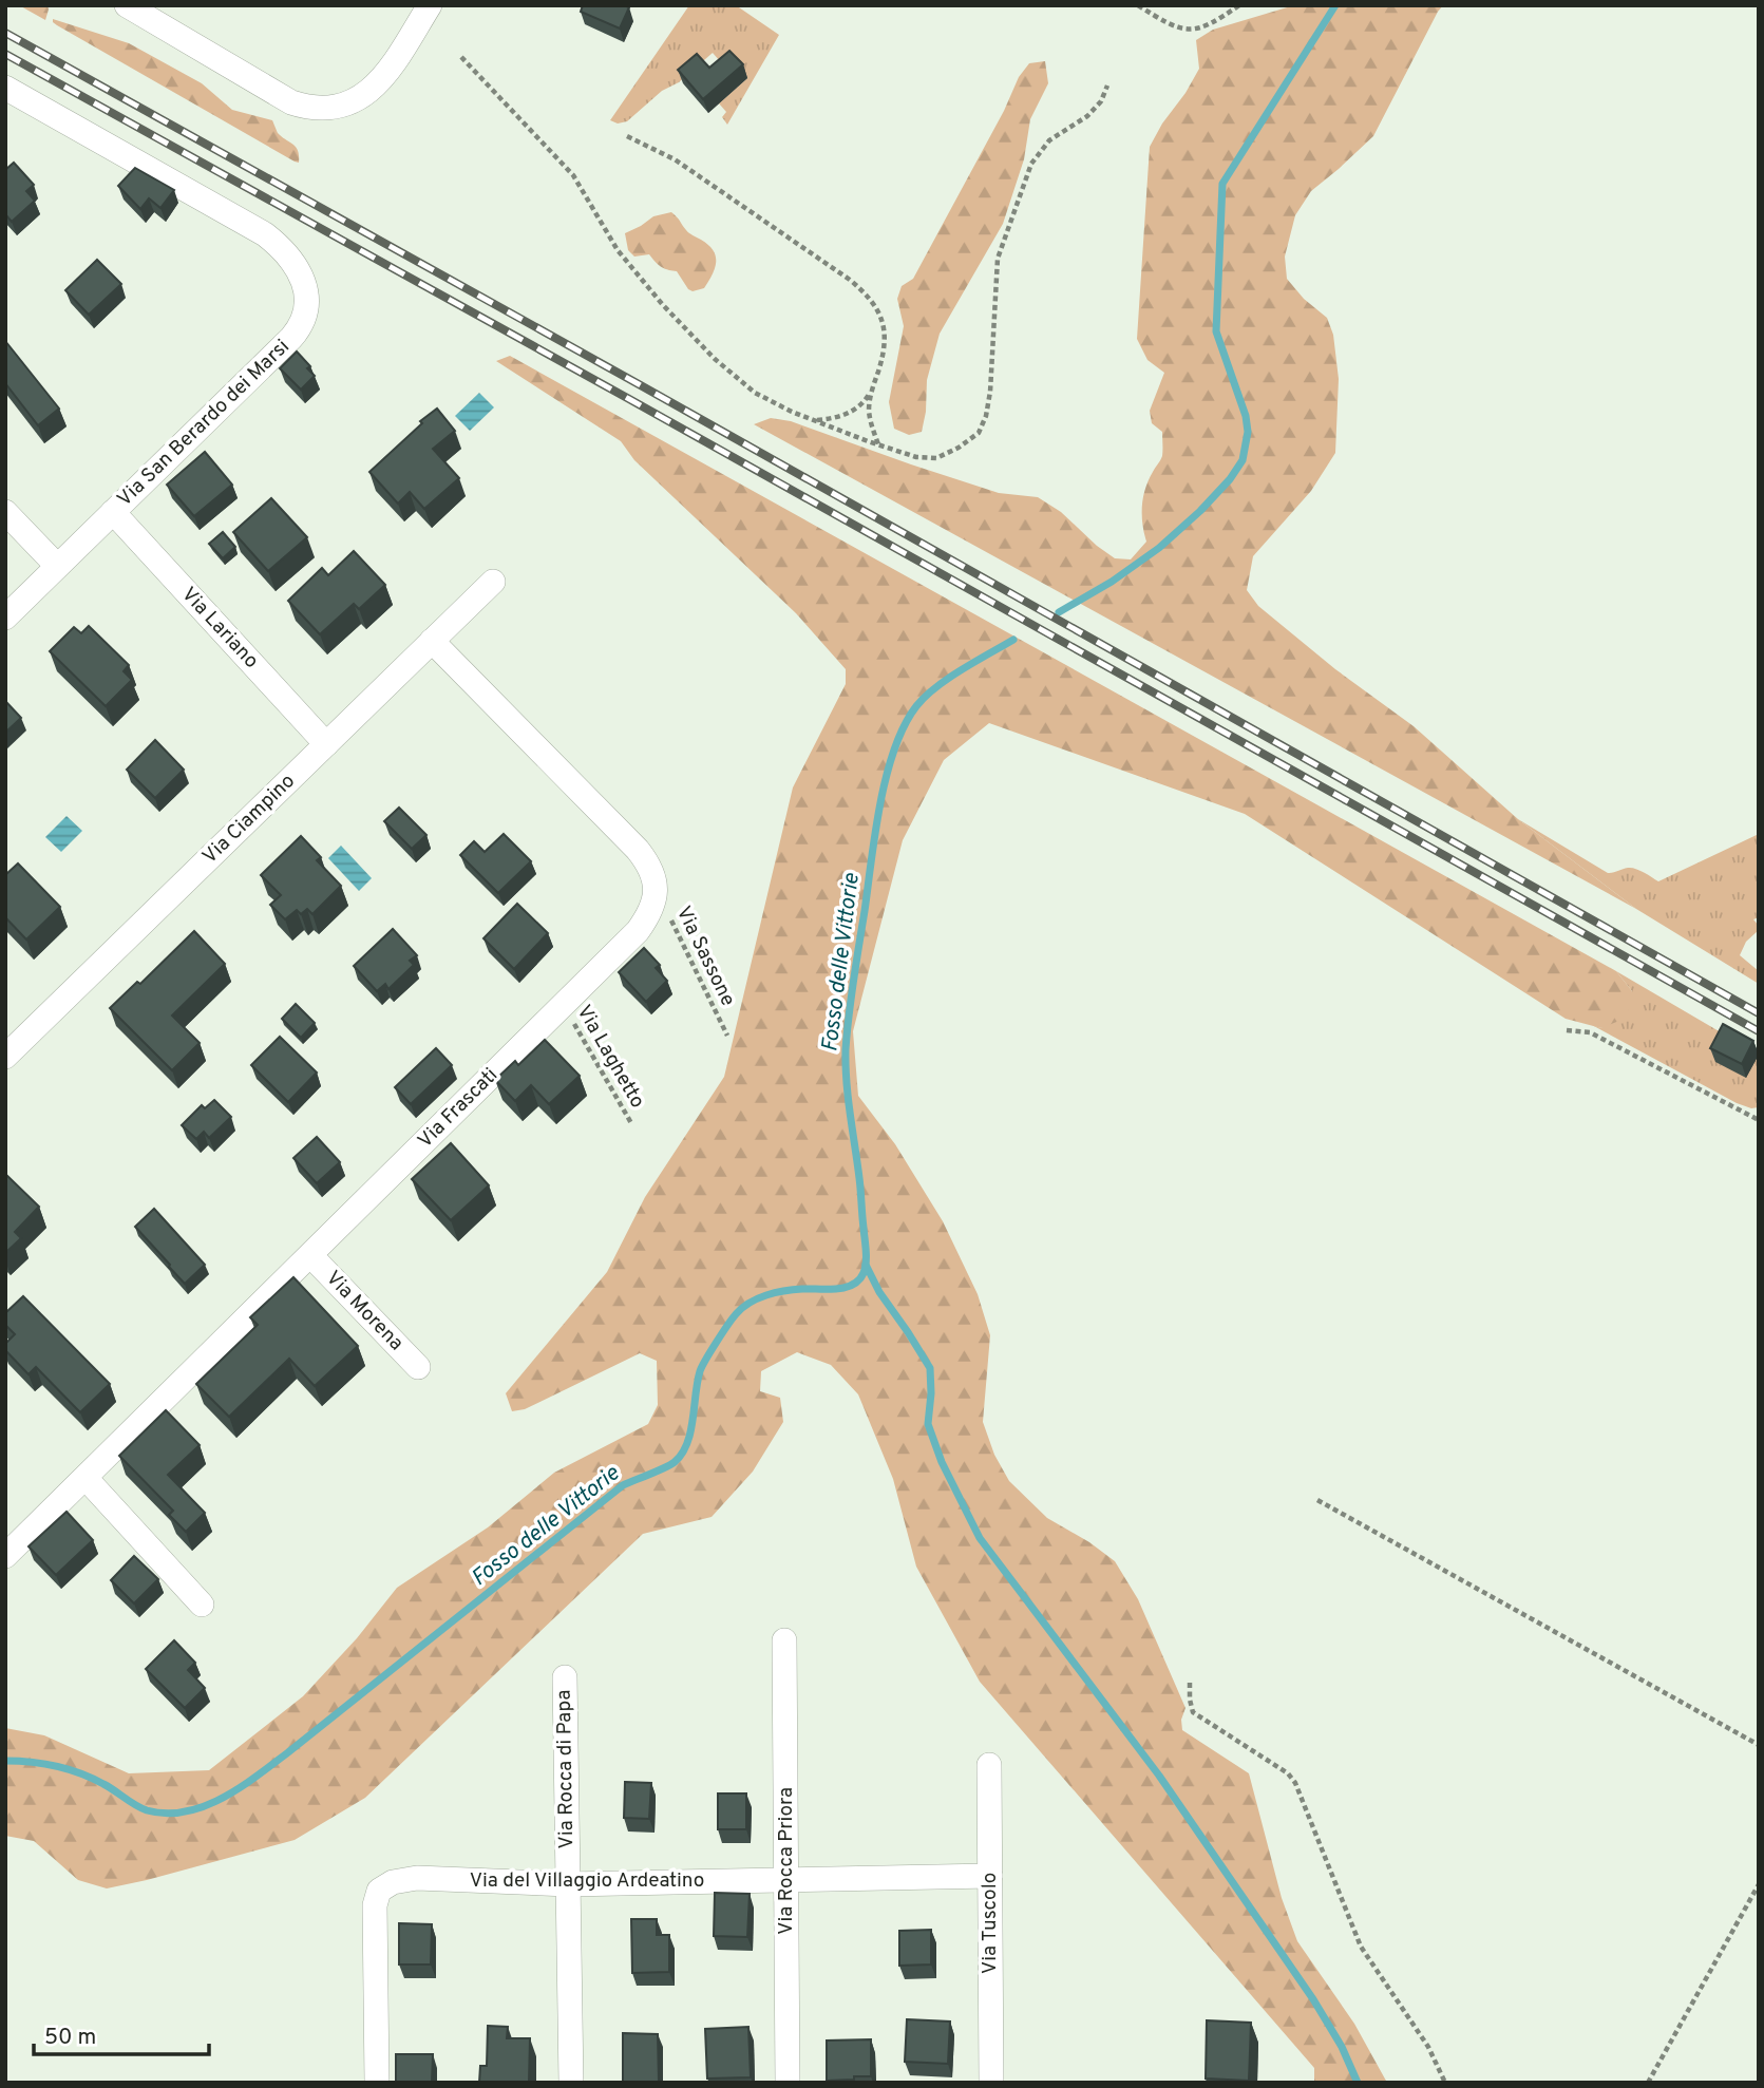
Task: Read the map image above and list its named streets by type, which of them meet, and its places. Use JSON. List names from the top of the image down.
{
  "streets": {
    "street": [
      "Via San Berardo dei Marsi",
      "Via Lariano",
      "Via Ciampino",
      "Via Frascati",
      "Via Morena",
      "Via Rocca di Papa",
      "Via Rocca Priora",
      "Via del Villaggio Ardeatino",
      "Via Tuscolo"
    ],
    "path": ["Via Sassone", "Via Laghetto"]
  },
  "crossings": [
    ["Via San Berardo dei Marsi", "Via Lariano"],
    ["Via Lariano", "Via Ciampino"],
    ["Via Sassone", "Via Frascati"],
    ["Via Laghetto", "Via Frascati"],
    ["Via Frascati", "Via Morena"],
    ["Via Rocca di Papa", "Via del Villaggio Ardeatino"],
    ["Via Rocca Priora", "Via del Villaggio Ardeatino"],
    ["Via del Villaggio Ardeatino", "Via Tuscolo"]
  ],
  "water": ["Fosso delle Vittorie"],
  "scale_bar": "50 m"
}
